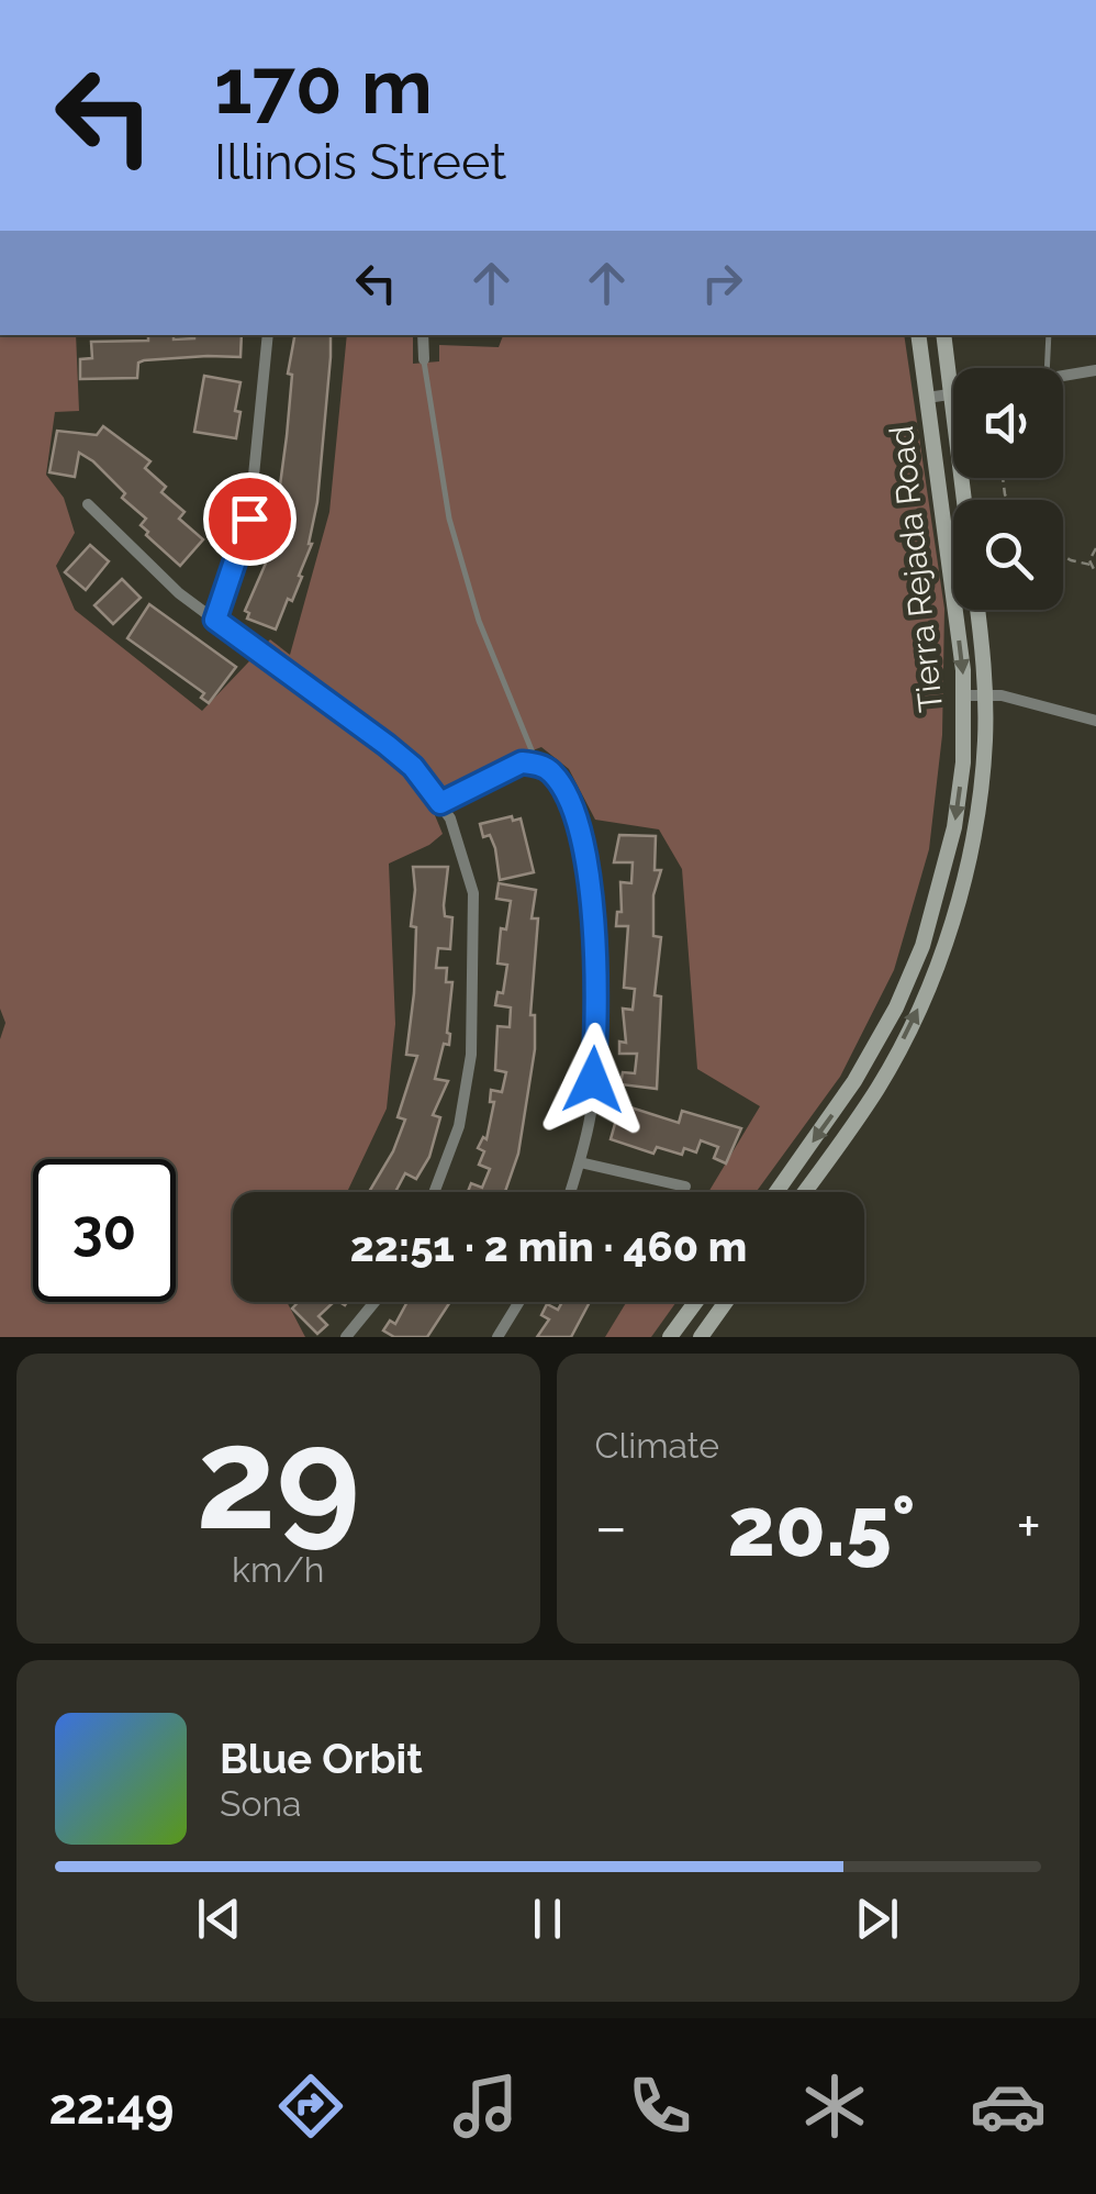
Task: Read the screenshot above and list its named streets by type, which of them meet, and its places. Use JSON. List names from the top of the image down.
{
  "streets": {
    "main road": ["Tierra Rejada Road"]
  },
  "page": {
    "turn": ["170 m", "Illinois Street"],
    "limit": "30",
    "trip": "22:51 · 2 min · 460 m",
    "tile": [
      ["29", "km/h"],
      "Climate"
    ],
    "heat": ["−", "20.5°", "+"],
    "song": ["Blue Orbit", "Sona"],
    "tabs": "22:49"
  }
}
